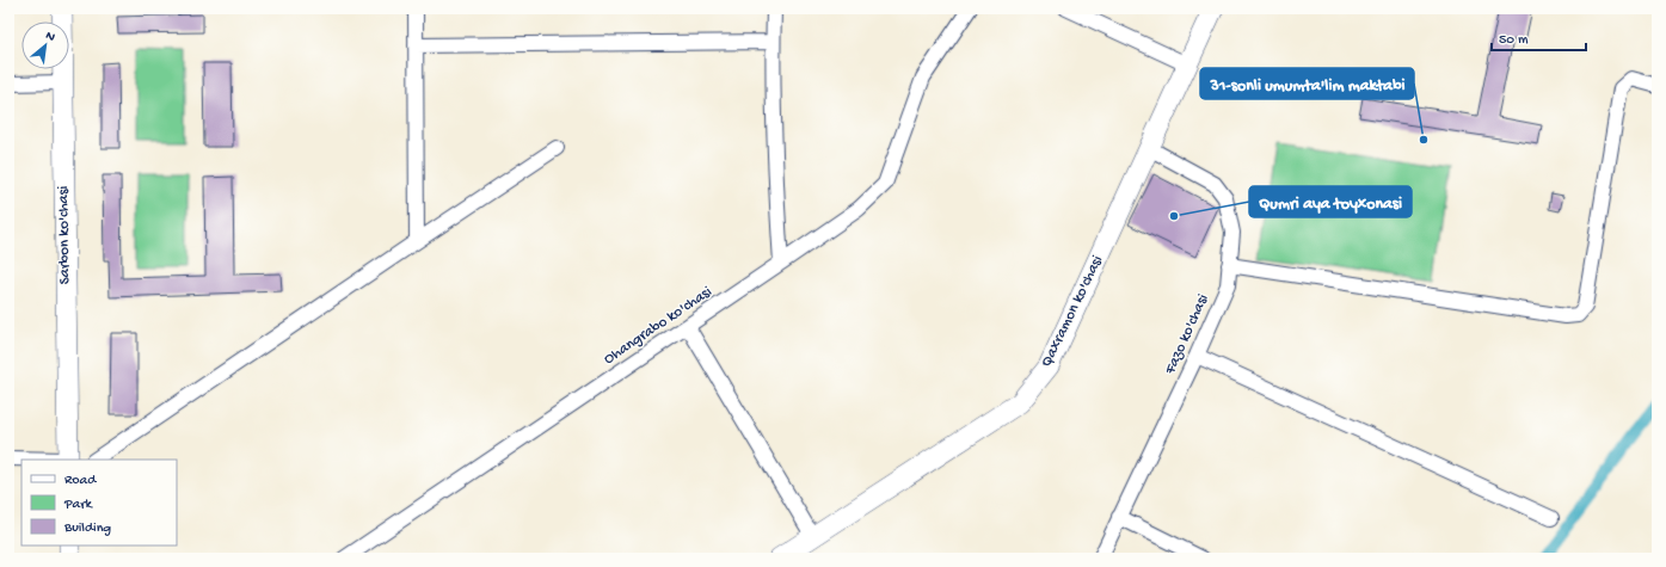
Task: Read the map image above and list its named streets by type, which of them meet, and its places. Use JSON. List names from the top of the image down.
{
  "streets": {
    "street": [
      "Sarbon ko'chasi",
      "Qaxramon ko'chasi",
      "Ohangrabo ko'chasi",
      "Fazo ko'chasi"
    ]
  },
  "crossings": [
    ["Qaxramon ko'chasi", "Fazo ko'chasi"]
  ],
  "places": ["31-sonli umumta'lim maktabi", "Qumri aya toyxonasi"],
  "legend": ["Road", "Park", "Building"],
  "scale_bar": "50 m",
  "north": "top right"
}
